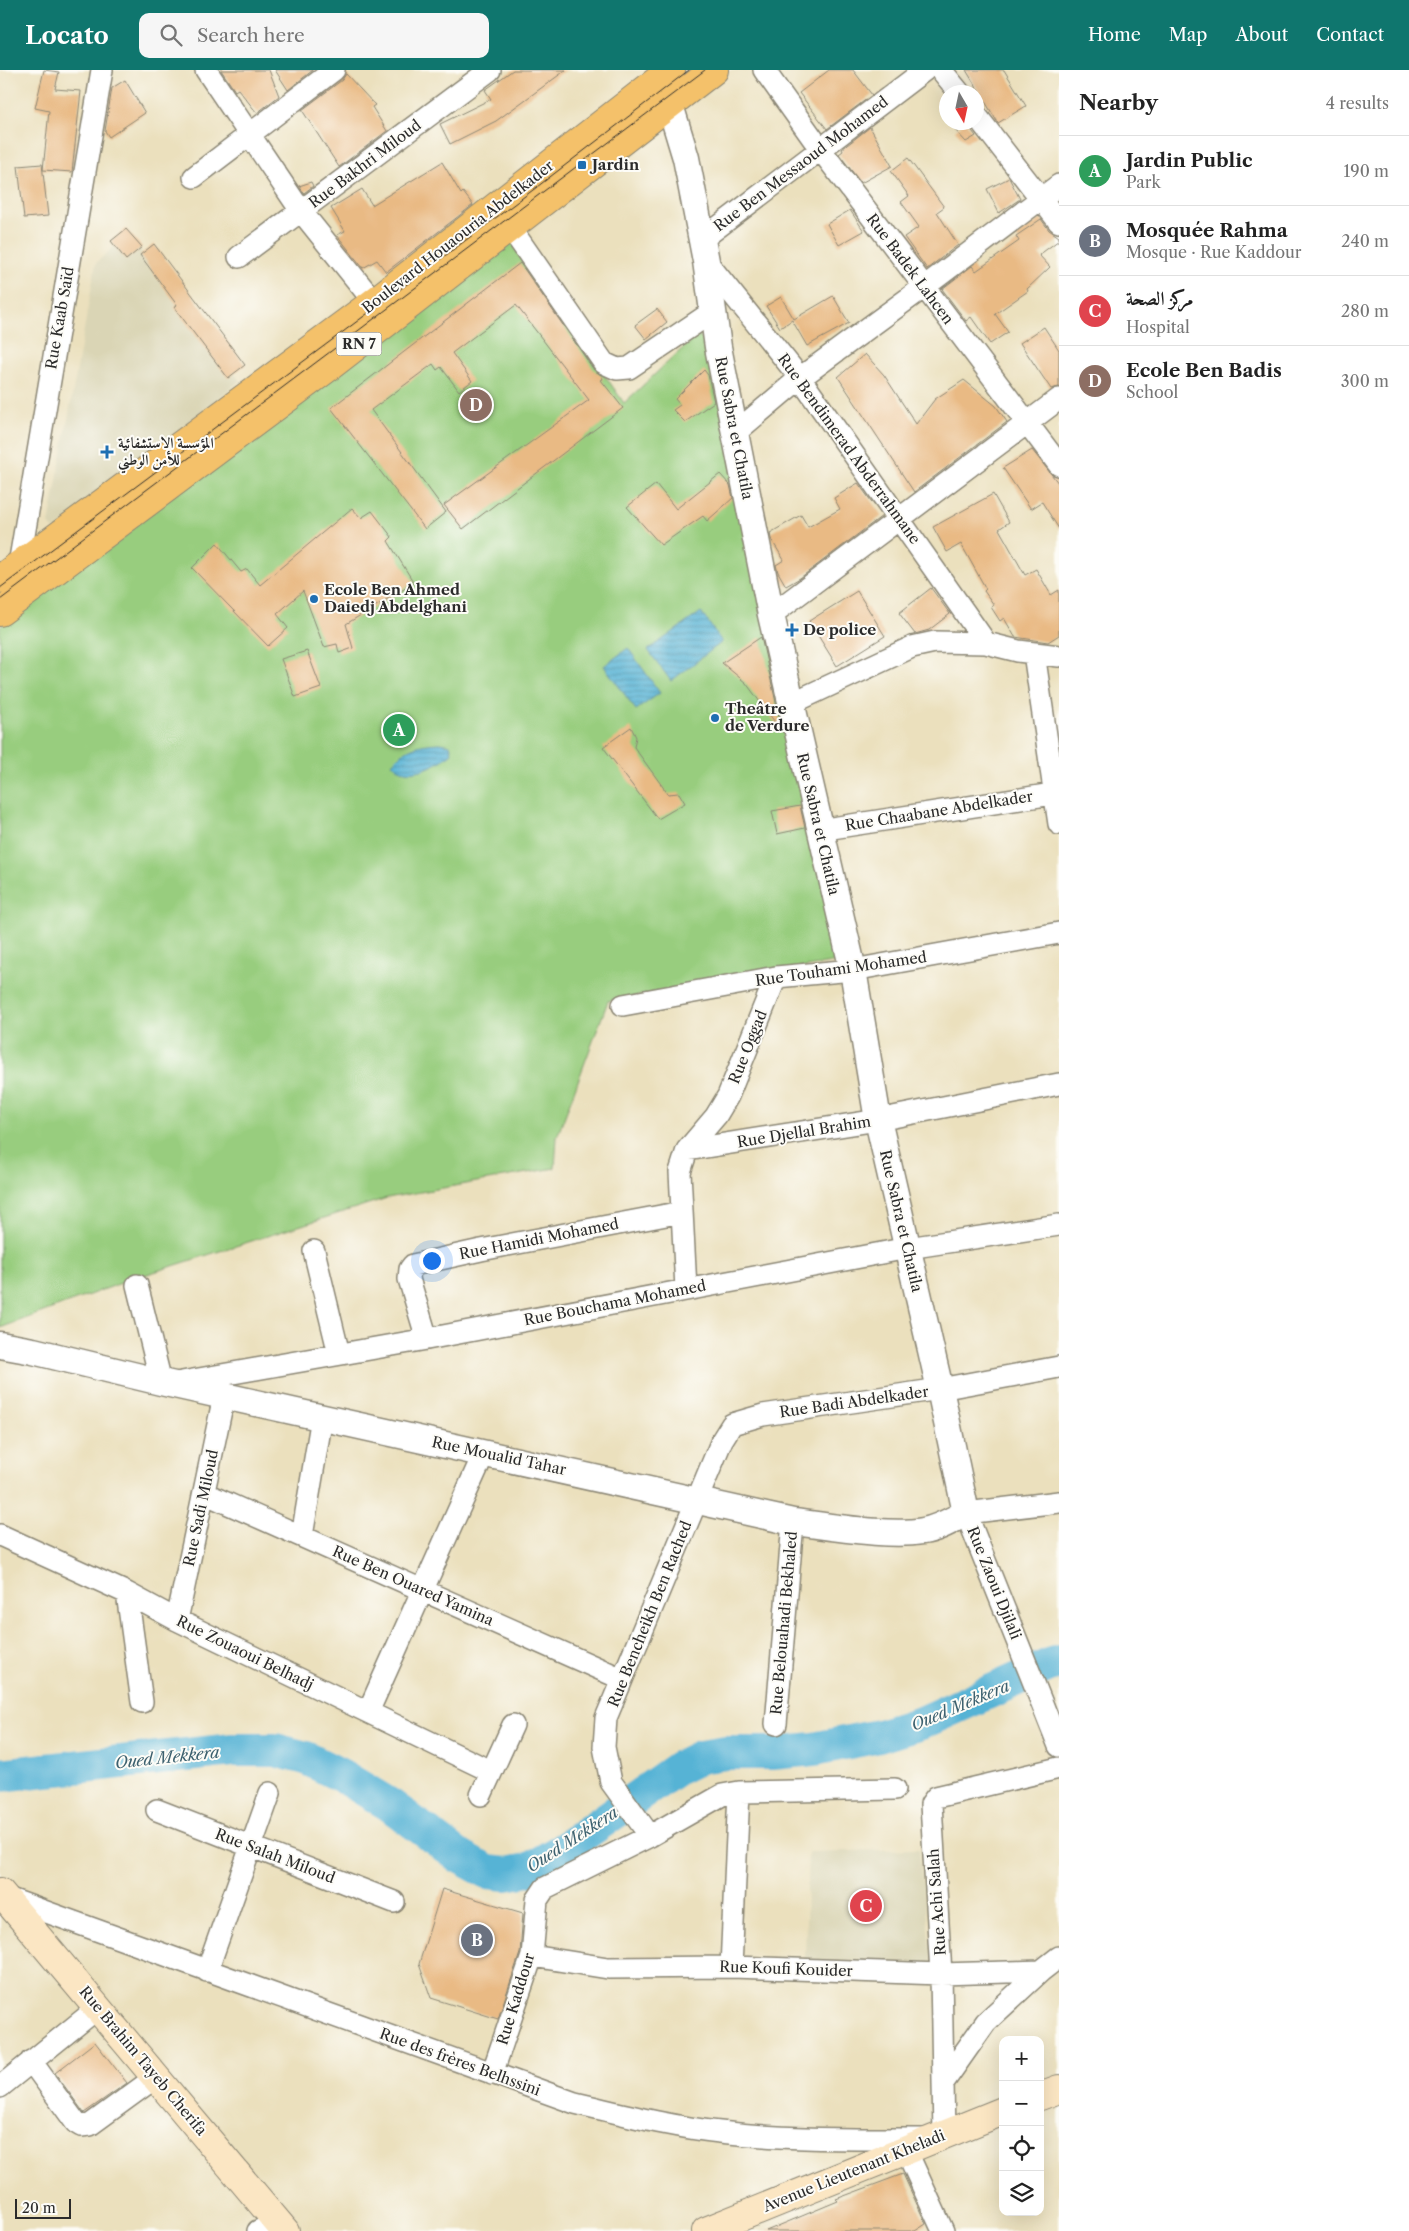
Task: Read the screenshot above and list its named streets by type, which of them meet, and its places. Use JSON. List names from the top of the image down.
{
  "streets": {
    "main road": [
      "Boulevard Houaouria Abdelkader",
      "RN 7",
      "Rue Brahim Tayeb Cherifa",
      "Avenue Lieutenant Kheladi"
    ],
    "street": [
      "Rue Bakhri Miloud",
      "Rue Ben Messaoud Mohamed",
      "Rue Badek Lahcen",
      "Rue Kaab Saïd",
      "Rue Sabra et Chatila",
      "Rue Bendimerad Abderrahmane",
      "Rue Chaabane Abdelkader",
      "Rue Touhami Mohamed",
      "Rue Oggad",
      "Rue Djellal Brahim",
      "Rue Hamidi Mohamed",
      "Rue Bouchama Mohamed",
      "Rue Badi Abdelkader",
      "Rue Moualid Tahar",
      "Rue Sadi Miloud",
      "Rue Zaoui Djilali",
      "Rue Ben Ouared Yamina",
      "Rue Bencheikh Ben Rached",
      "Rue Belouahadi Bekhaled",
      "Rue Zouaoui Belhadj",
      "Rue Salah Miloud",
      "Rue Achi Salah",
      "Rue Koufi Kouider",
      "Rue Kaddour",
      "Rue des frères Belhssini"
    ]
  },
  "crossings": [
    ["Rue Ben Messaoud Mohamed", "Rue Badek Lahcen"],
    ["Rue Ben Messaoud Mohamed", "Rue Sabra et Chatila"],
    ["Rue Ben Messaoud Mohamed", "Rue Bendimerad Abderrahmane"],
    ["Boulevard Houaouria Abdelkader", "Rue Kaab Saïd"],
    ["Boulevard Houaouria Abdelkader", "Rue Sabra et Chatila"],
    ["Rue Sabra et Chatila", "Rue Bendimerad Abderrahmane"],
    ["Rue Sabra et Chatila", "Rue Chaabane Abdelkader"],
    ["Rue Sabra et Chatila", "Rue Touhami Mohamed"],
    ["Rue Sabra et Chatila", "Rue Djellal Brahim"],
    ["Rue Sabra et Chatila", "Rue Bouchama Mohamed"],
    ["Rue Sabra et Chatila", "Rue Badi Abdelkader"],
    ["Rue Sabra et Chatila", "Rue Moualid Tahar"],
    ["Rue Sabra et Chatila", "Rue Zaoui Djilali"],
    ["Rue Touhami Mohamed", "Rue Oggad"],
    ["Rue Oggad", "Rue Djellal Brahim"],
    ["Rue Hamidi Mohamed", "Rue Bouchama Mohamed"],
    ["Rue Bouchama Mohamed", "Rue Moualid Tahar"],
    ["Rue Badi Abdelkader", "Rue Moualid Tahar"],
    ["Rue Badi Abdelkader", "Rue Bencheikh Ben Rached"],
    ["Rue Moualid Tahar", "Rue Sadi Miloud"],
    ["Rue Moualid Tahar", "Rue Zaoui Djilali"],
    ["Rue Moualid Tahar", "Rue Bencheikh Ben Rached"],
    ["Rue Moualid Tahar", "Rue Belouahadi Bekhaled"],
    ["Rue Sadi Miloud", "Rue Ben Ouared Yamina"],
    ["Rue Sadi Miloud", "Rue Zouaoui Belhadj"],
    ["Rue Ben Ouared Yamina", "Rue Bencheikh Ben Rached"],
    ["Rue Bencheikh Ben Rached", "Rue Kaddour"],
    ["Rue Achi Salah", "Rue Koufi Kouider"],
    ["Rue Achi Salah", "Rue des frères Belhssini"],
    ["Rue Achi Salah", "Avenue Lieutenant Kheladi"],
    ["Rue Koufi Kouider", "Rue Kaddour"],
    ["Rue Kaddour", "Rue des frères Belhssini"],
    ["Rue Brahim Tayeb Cherifa", "Rue des frères Belhssini"],
    ["Rue des frères Belhssini", "Avenue Lieutenant Kheladi"]
  ],
  "water": ["Oued Mekkera"],
  "places": {
    "transit": ["Jardin"],
    "health": ["المؤسسة الاستشفائية للأمن الوطني", "De police"],
    "other": ["Ecole Ben Ahmed Daiedj Abdelghani", "Theâtre de Verdure"]
  },
  "scale_bar": "20 m",
  "north": "bottom",
  "page": {
    "header": "Locato",
    "search": "Search here",
    "nav": [
      "Home",
      "Map",
      "About",
      "Contact"
    ],
    "heading": ["Nearby", "4 results"],
    "list": [
      {
        "mark": "A",
        "name": "Jardin Public",
        "note": "Park",
        "value": "190 m"
      },
      {
        "mark": "B",
        "name": "Mosquée Rahma",
        "note": "Mosque · Rue Kaddour",
        "value": "240 m"
      },
      {
        "mark": "C",
        "name": "مركز الصحة",
        "note": "Hospital",
        "value": "280 m"
      },
      {
        "mark": "D",
        "name": "Ecole Ben Badis",
        "note": "School",
        "value": "300 m"
      }
    ],
    "pins": [
      "D",
      "A",
      "C",
      "B"
    ],
    "map_buttons": ["+", "−"],
    "scale": "20 m"
  }
}
